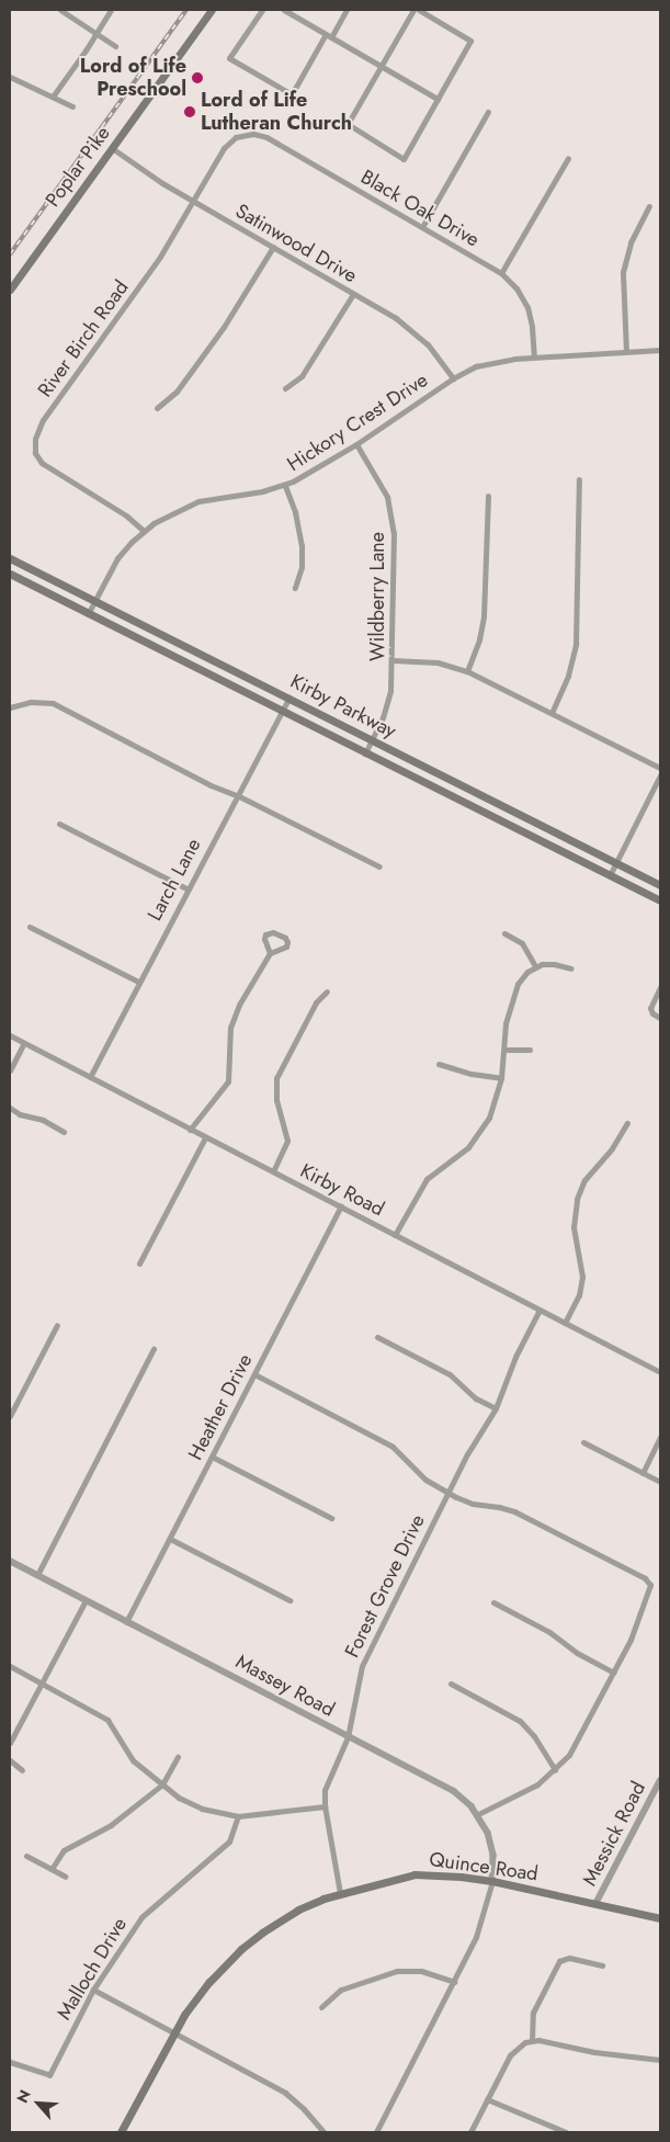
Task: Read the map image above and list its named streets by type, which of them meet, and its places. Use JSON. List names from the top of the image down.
{
  "streets": {
    "main road": ["Poplar Pike", "Kirby Parkway", "Quince Road"],
    "street": [
      "Black Oak Drive",
      "Satinwood Drive",
      "River Birch Road",
      "Hickory Crest Drive",
      "Wildberry Lane",
      "Larch Lane",
      "Kirby Road",
      "Heather Drive",
      "Forest Grove Drive",
      "Massey Road",
      "Messick Road",
      "Malloch Drive"
    ]
  },
  "crossings": [
    ["Poplar Pike", "Satinwood Drive"],
    ["Black Oak Drive", "River Birch Road"],
    ["Black Oak Drive", "Hickory Crest Drive"],
    ["Satinwood Drive", "River Birch Road"],
    ["Satinwood Drive", "Hickory Crest Drive"],
    ["River Birch Road", "Hickory Crest Drive"],
    ["Hickory Crest Drive", "Wildberry Lane"],
    ["Hickory Crest Drive", "Kirby Parkway"],
    ["Wildberry Lane", "Kirby Parkway"],
    ["Kirby Parkway", "Larch Lane"],
    ["Larch Lane", "Kirby Road"],
    ["Kirby Road", "Heather Drive"],
    ["Kirby Road", "Forest Grove Drive"],
    ["Heather Drive", "Massey Road"],
    ["Forest Grove Drive", "Massey Road"],
    ["Forest Grove Drive", "Quince Road"],
    ["Massey Road", "Quince Road"],
    ["Messick Road", "Quince Road"]
  ],
  "places": ["Lord of Life Preschool", "Lord of Life Lutheran Church"],
  "north": "top left"
}
